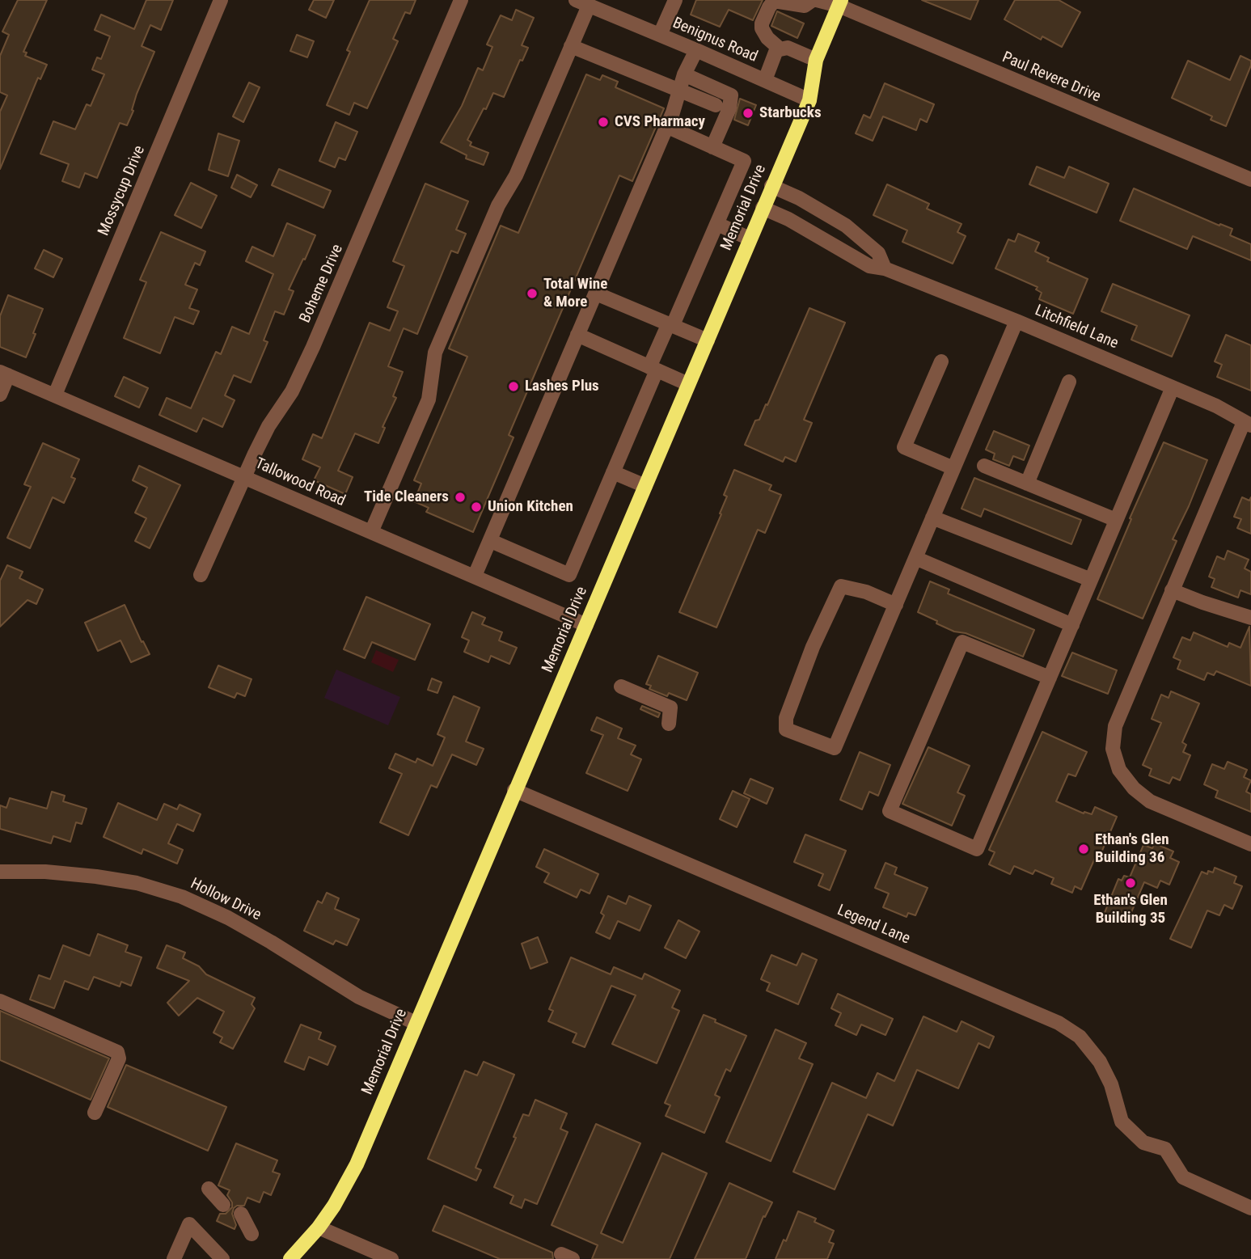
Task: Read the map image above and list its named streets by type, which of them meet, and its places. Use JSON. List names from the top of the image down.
{
  "streets": {
    "main road": ["Memorial Drive"],
    "street": [
      "Benignus Road",
      "Paul Revere Drive",
      "Mossycup Drive",
      "Boheme Drive",
      "Litchfield Lane",
      "Tallowood Road",
      "Hollow Drive",
      "Legend Lane"
    ]
  },
  "crossings": [
    ["Benignus Road", "Memorial Drive"],
    ["Paul Revere Drive", "Memorial Drive"],
    ["Mossycup Drive", "Tallowood Road"],
    ["Memorial Drive", "Litchfield Lane"],
    ["Memorial Drive", "Tallowood Road"],
    ["Memorial Drive", "Hollow Drive"],
    ["Memorial Drive", "Legend Lane"],
    ["Boheme Drive", "Tallowood Road"]
  ],
  "places": [
    "Starbucks",
    "CVS Pharmacy",
    "Total Wine & More",
    "Lashes Plus",
    "Tide Cleaners",
    "Union Kitchen",
    "Ethan's Glen Building 36",
    "Ethan's Glen Building 35"
  ]
}
